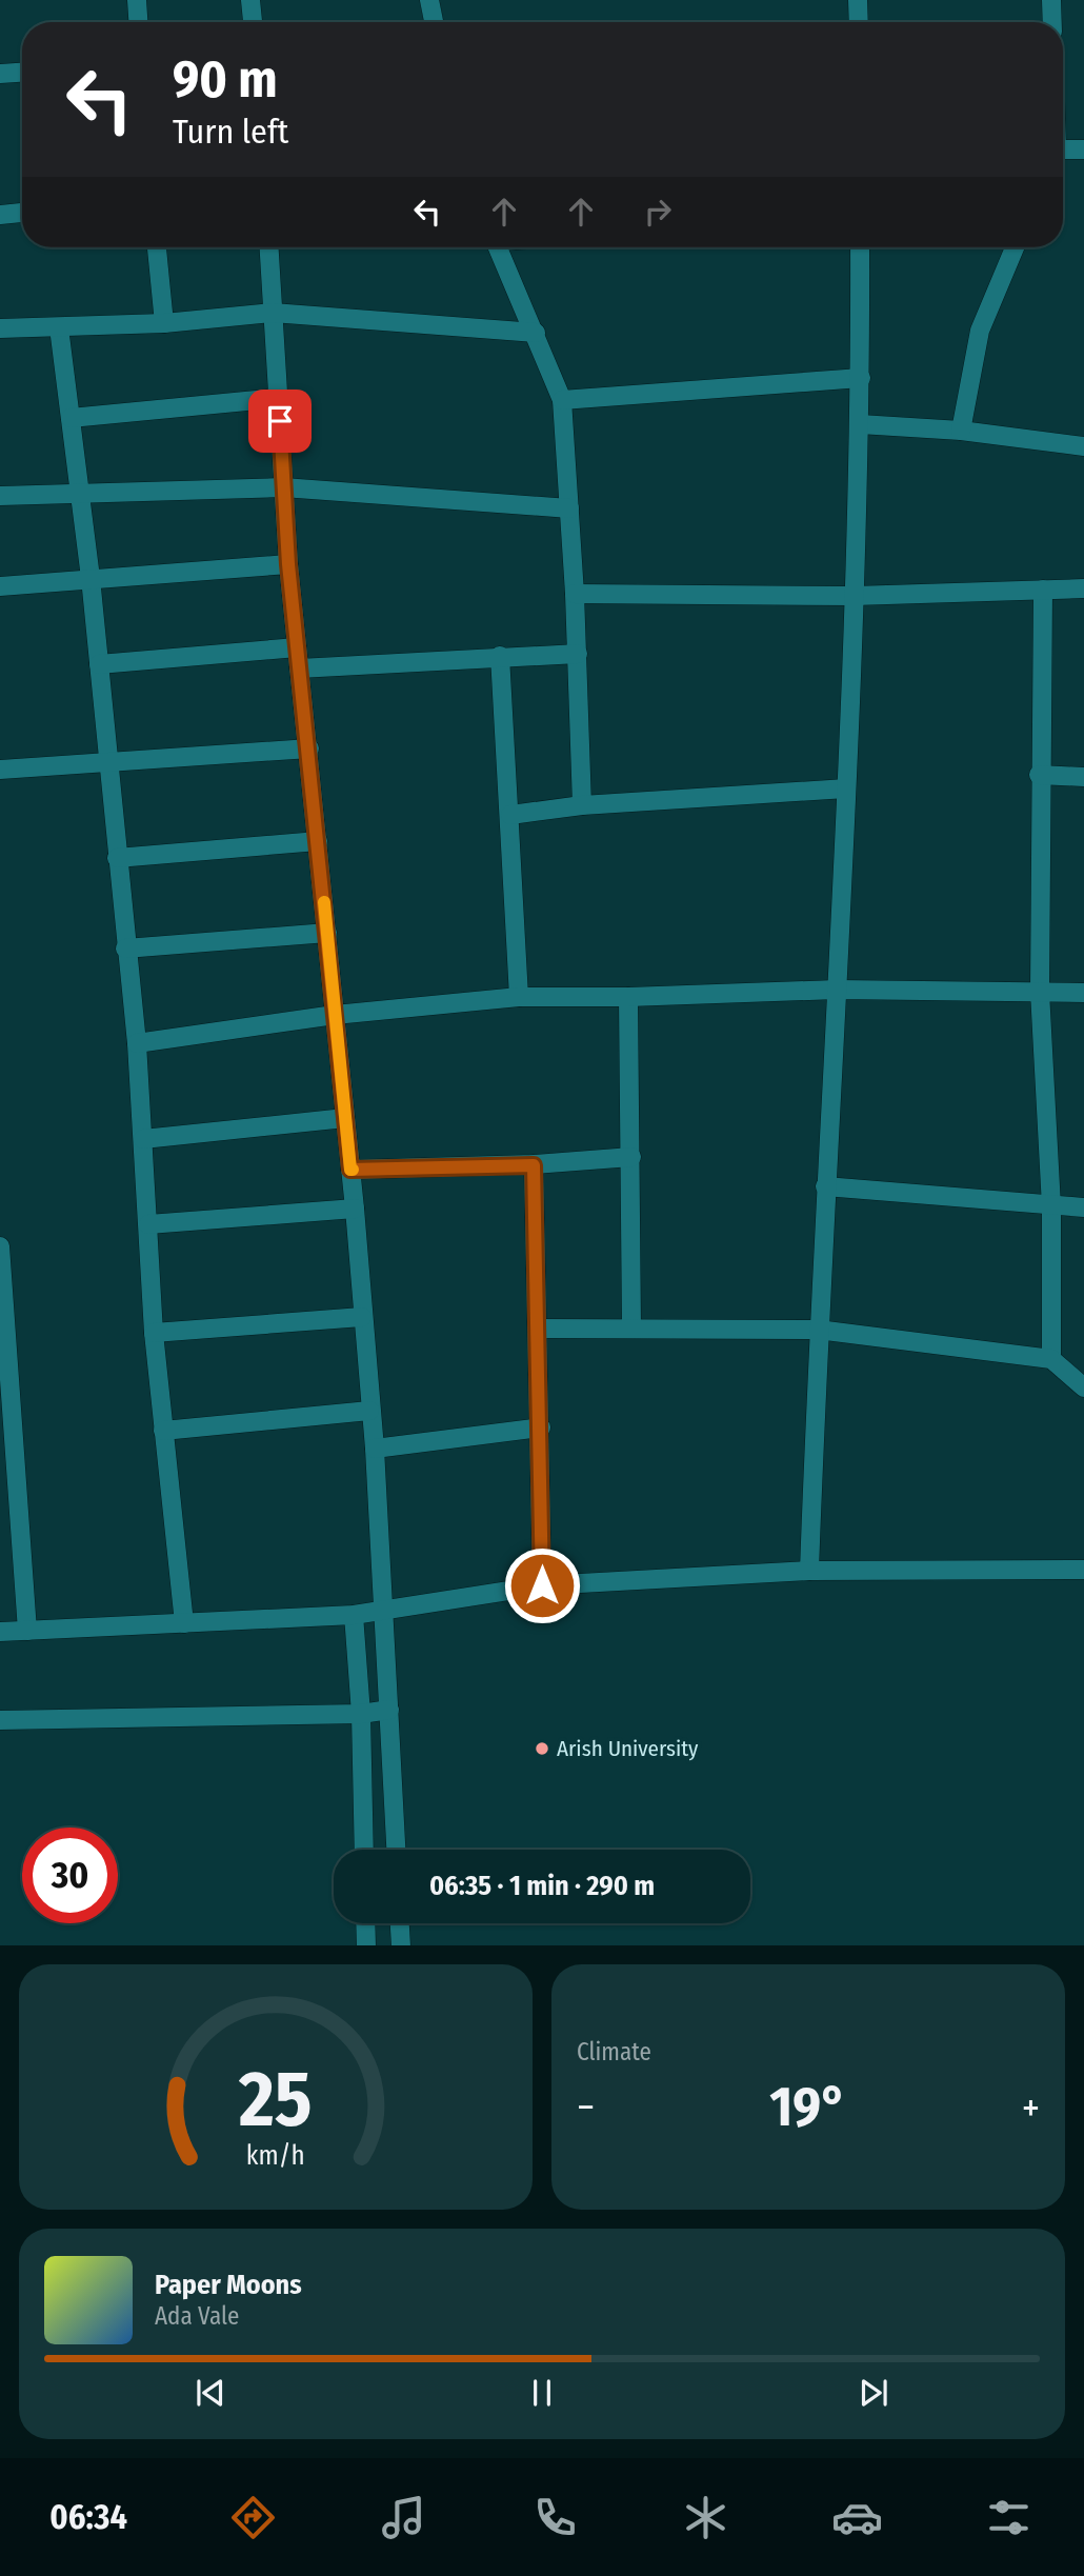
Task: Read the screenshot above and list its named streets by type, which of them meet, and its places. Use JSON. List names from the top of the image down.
{
  "places": ["Arish University"],
  "page": {
    "turn": ["90 m", "Turn left"],
    "limit": "30",
    "trip": "06:35 · 1 min · 290 m",
    "tile": "Climate",
    "heat": ["−", "19°", "+"],
    "song": ["Paper Moons", "Ada Vale"],
    "tabs": "06:34",
    "gauge": ["25", "km/h"]
  }
}
